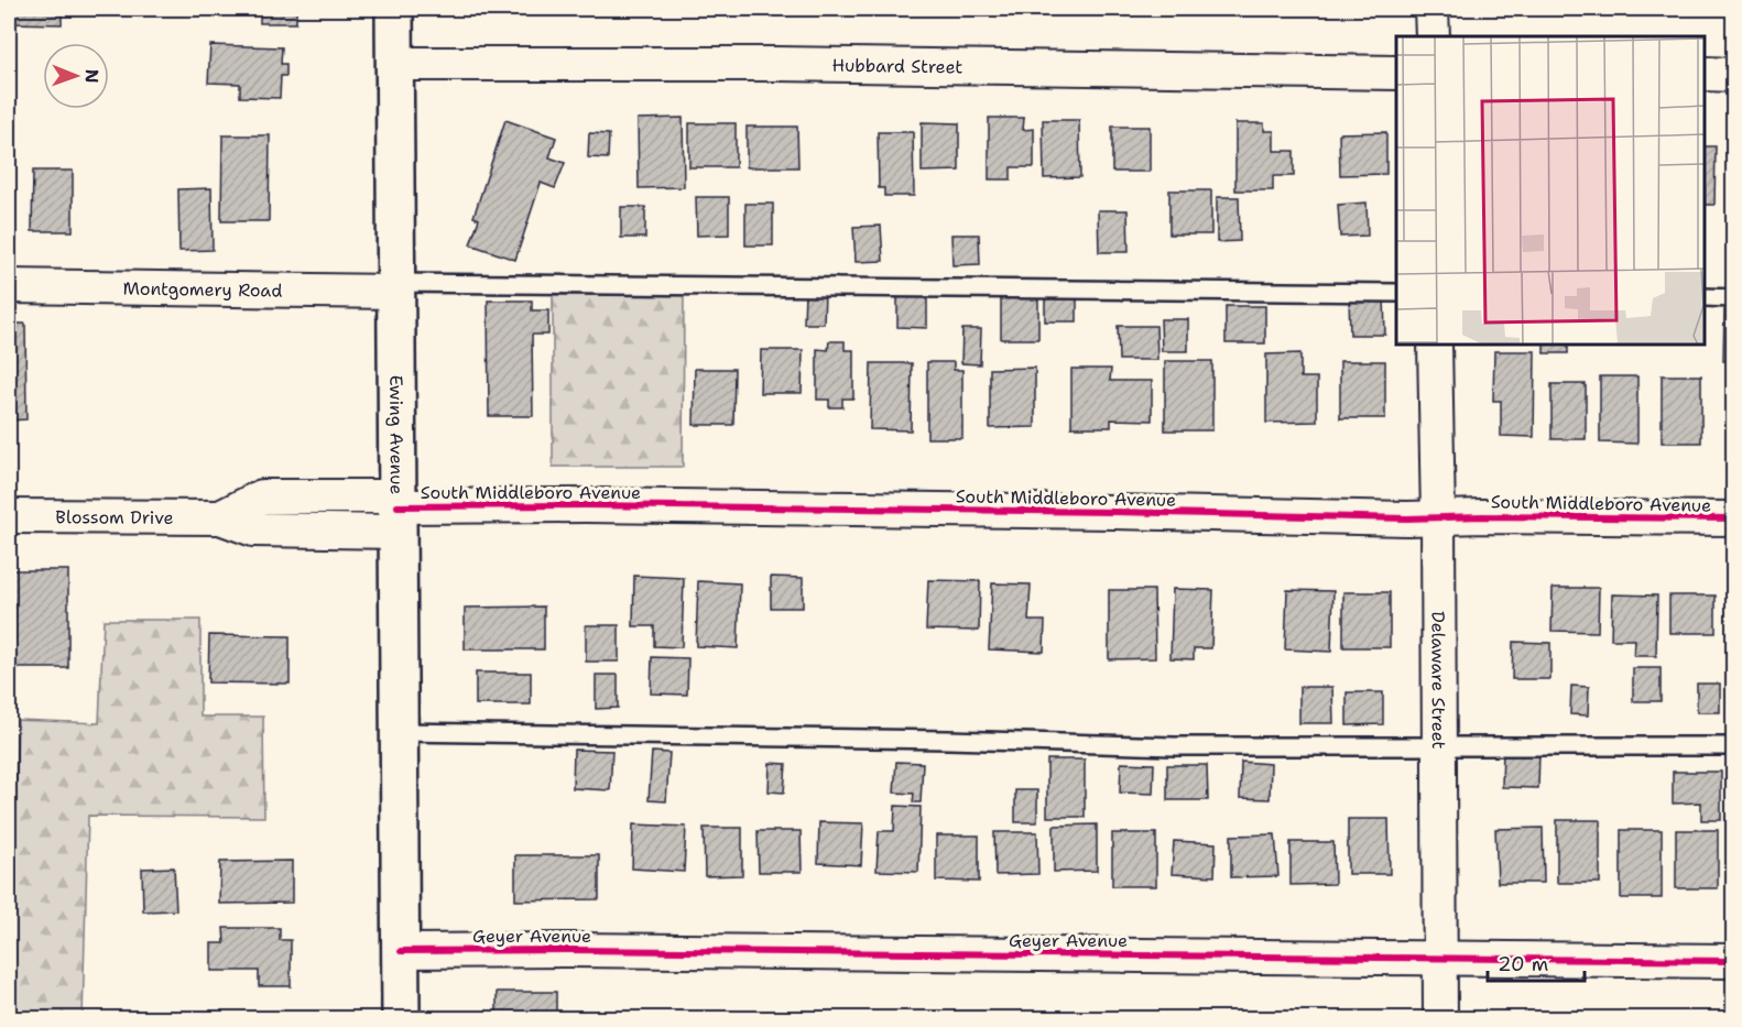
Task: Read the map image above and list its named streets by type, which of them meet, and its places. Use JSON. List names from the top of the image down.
{
  "streets": {
    "street": [
      "Hubbard Street",
      "Montgomery Road",
      "Ewing Avenue",
      "South Middleboro Avenue",
      "Blossom Drive",
      "Delaware Street",
      "Geyer Avenue"
    ]
  },
  "crossings": [
    ["Hubbard Street", "Ewing Avenue"],
    ["Montgomery Road", "Ewing Avenue"],
    ["Ewing Avenue", "South Middleboro Avenue"],
    ["Ewing Avenue", "Blossom Drive"],
    ["Ewing Avenue", "Geyer Avenue"],
    ["South Middleboro Avenue", "Blossom Drive"],
    ["South Middleboro Avenue", "Delaware Street"],
    ["Delaware Street", "Geyer Avenue"]
  ],
  "scale_bar": "20 m",
  "north": "right"
}
